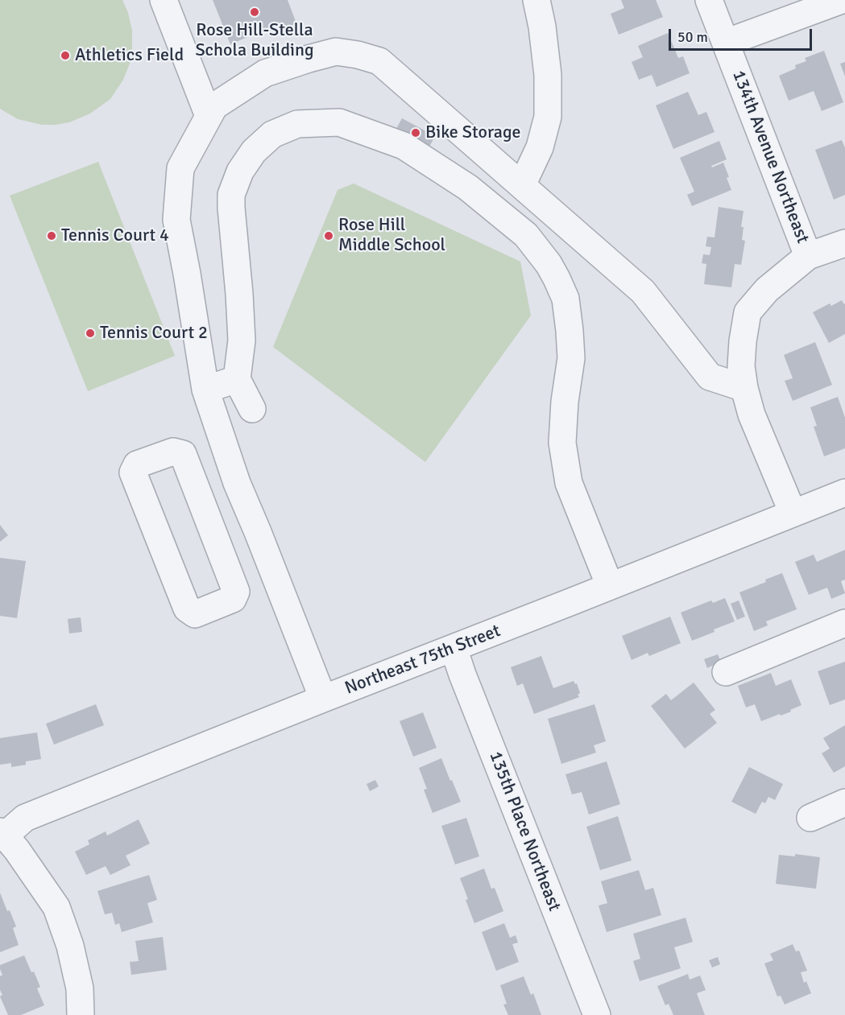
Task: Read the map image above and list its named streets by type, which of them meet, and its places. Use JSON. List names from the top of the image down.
{
  "streets": {
    "street": ["134th Avenue Northeast", "Northeast 75th Street", "135th Place Northeast"]
  },
  "crossings": [
    ["134th Avenue Northeast", "Northeast 75th Street"],
    ["Northeast 75th Street", "135th Place Northeast"]
  ],
  "places": [
    "Rose Hill-Stella Schola Building",
    "Athletics Field",
    "Bike Storage",
    "Tennis Court 4",
    "Rose Hill Middle School",
    "Tennis Court 2"
  ],
  "scale_bar": "50 m"
}
